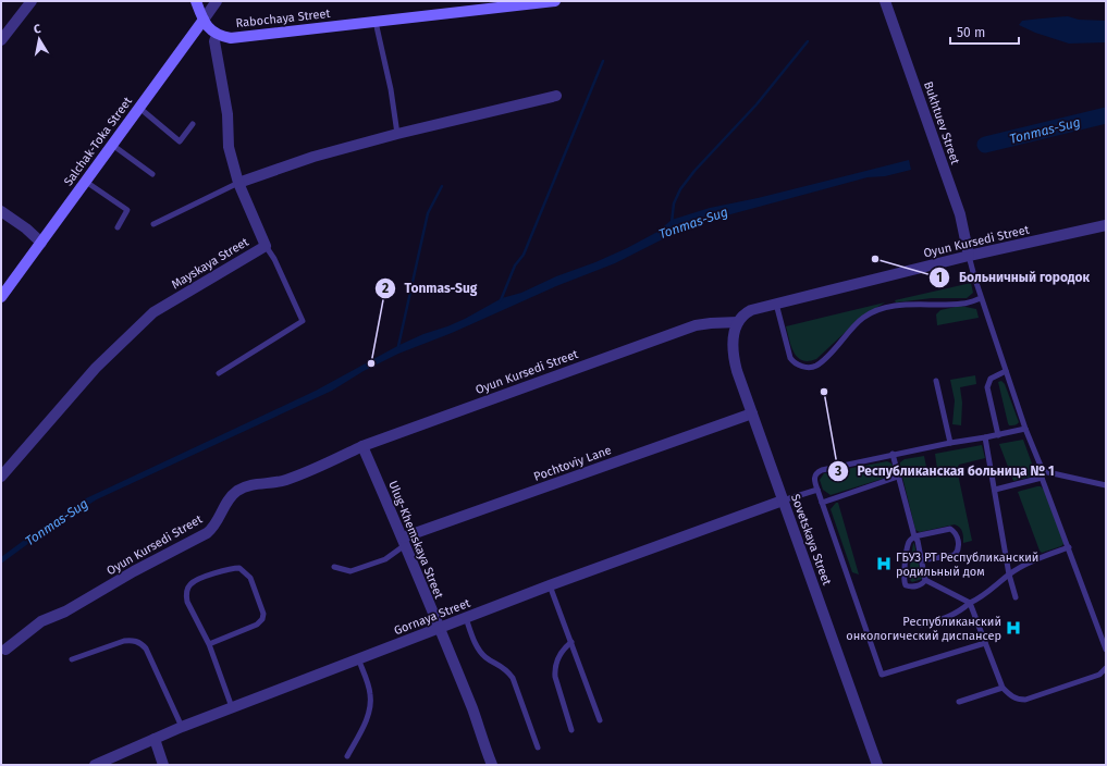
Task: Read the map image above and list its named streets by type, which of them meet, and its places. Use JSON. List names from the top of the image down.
{
  "streets": {
    "main road": ["Rabochaya Street", "Salchak-Toka Street"],
    "street": [
      "Bukhtuev Street",
      "Oyun Kursedi Street",
      "Mayskaya Street",
      "Pochtoviy Lane",
      "Ulug-Khemskaya Street",
      "Sovetskaya Street",
      "Gornaya Street"
    ]
  },
  "crossings": [
    ["Rabochaya Street", "Mayskaya Street"],
    ["Bukhtuev Street", "Oyun Kursedi Street"],
    ["Oyun Kursedi Street", "Ulug-Khemskaya Street"],
    ["Oyun Kursedi Street", "Sovetskaya Street"],
    ["Pochtoviy Lane", "Ulug-Khemskaya Street"],
    ["Pochtoviy Lane", "Sovetskaya Street"],
    ["Ulug-Khemskaya Street", "Gornaya Street"],
    ["Sovetskaya Street", "Gornaya Street"]
  ],
  "water": ["Tonmas-Sug"],
  "places": {
    "other": ["Больничный городок", "Tonmas-Sug", "Республиканская больница № 1"],
    "hospital": ["ГБУЗ РТ Республиканский родильный дом", "Республиканский онкологический диспансер"]
  },
  "scale_bar": "50 m",
  "north": "top"
}
